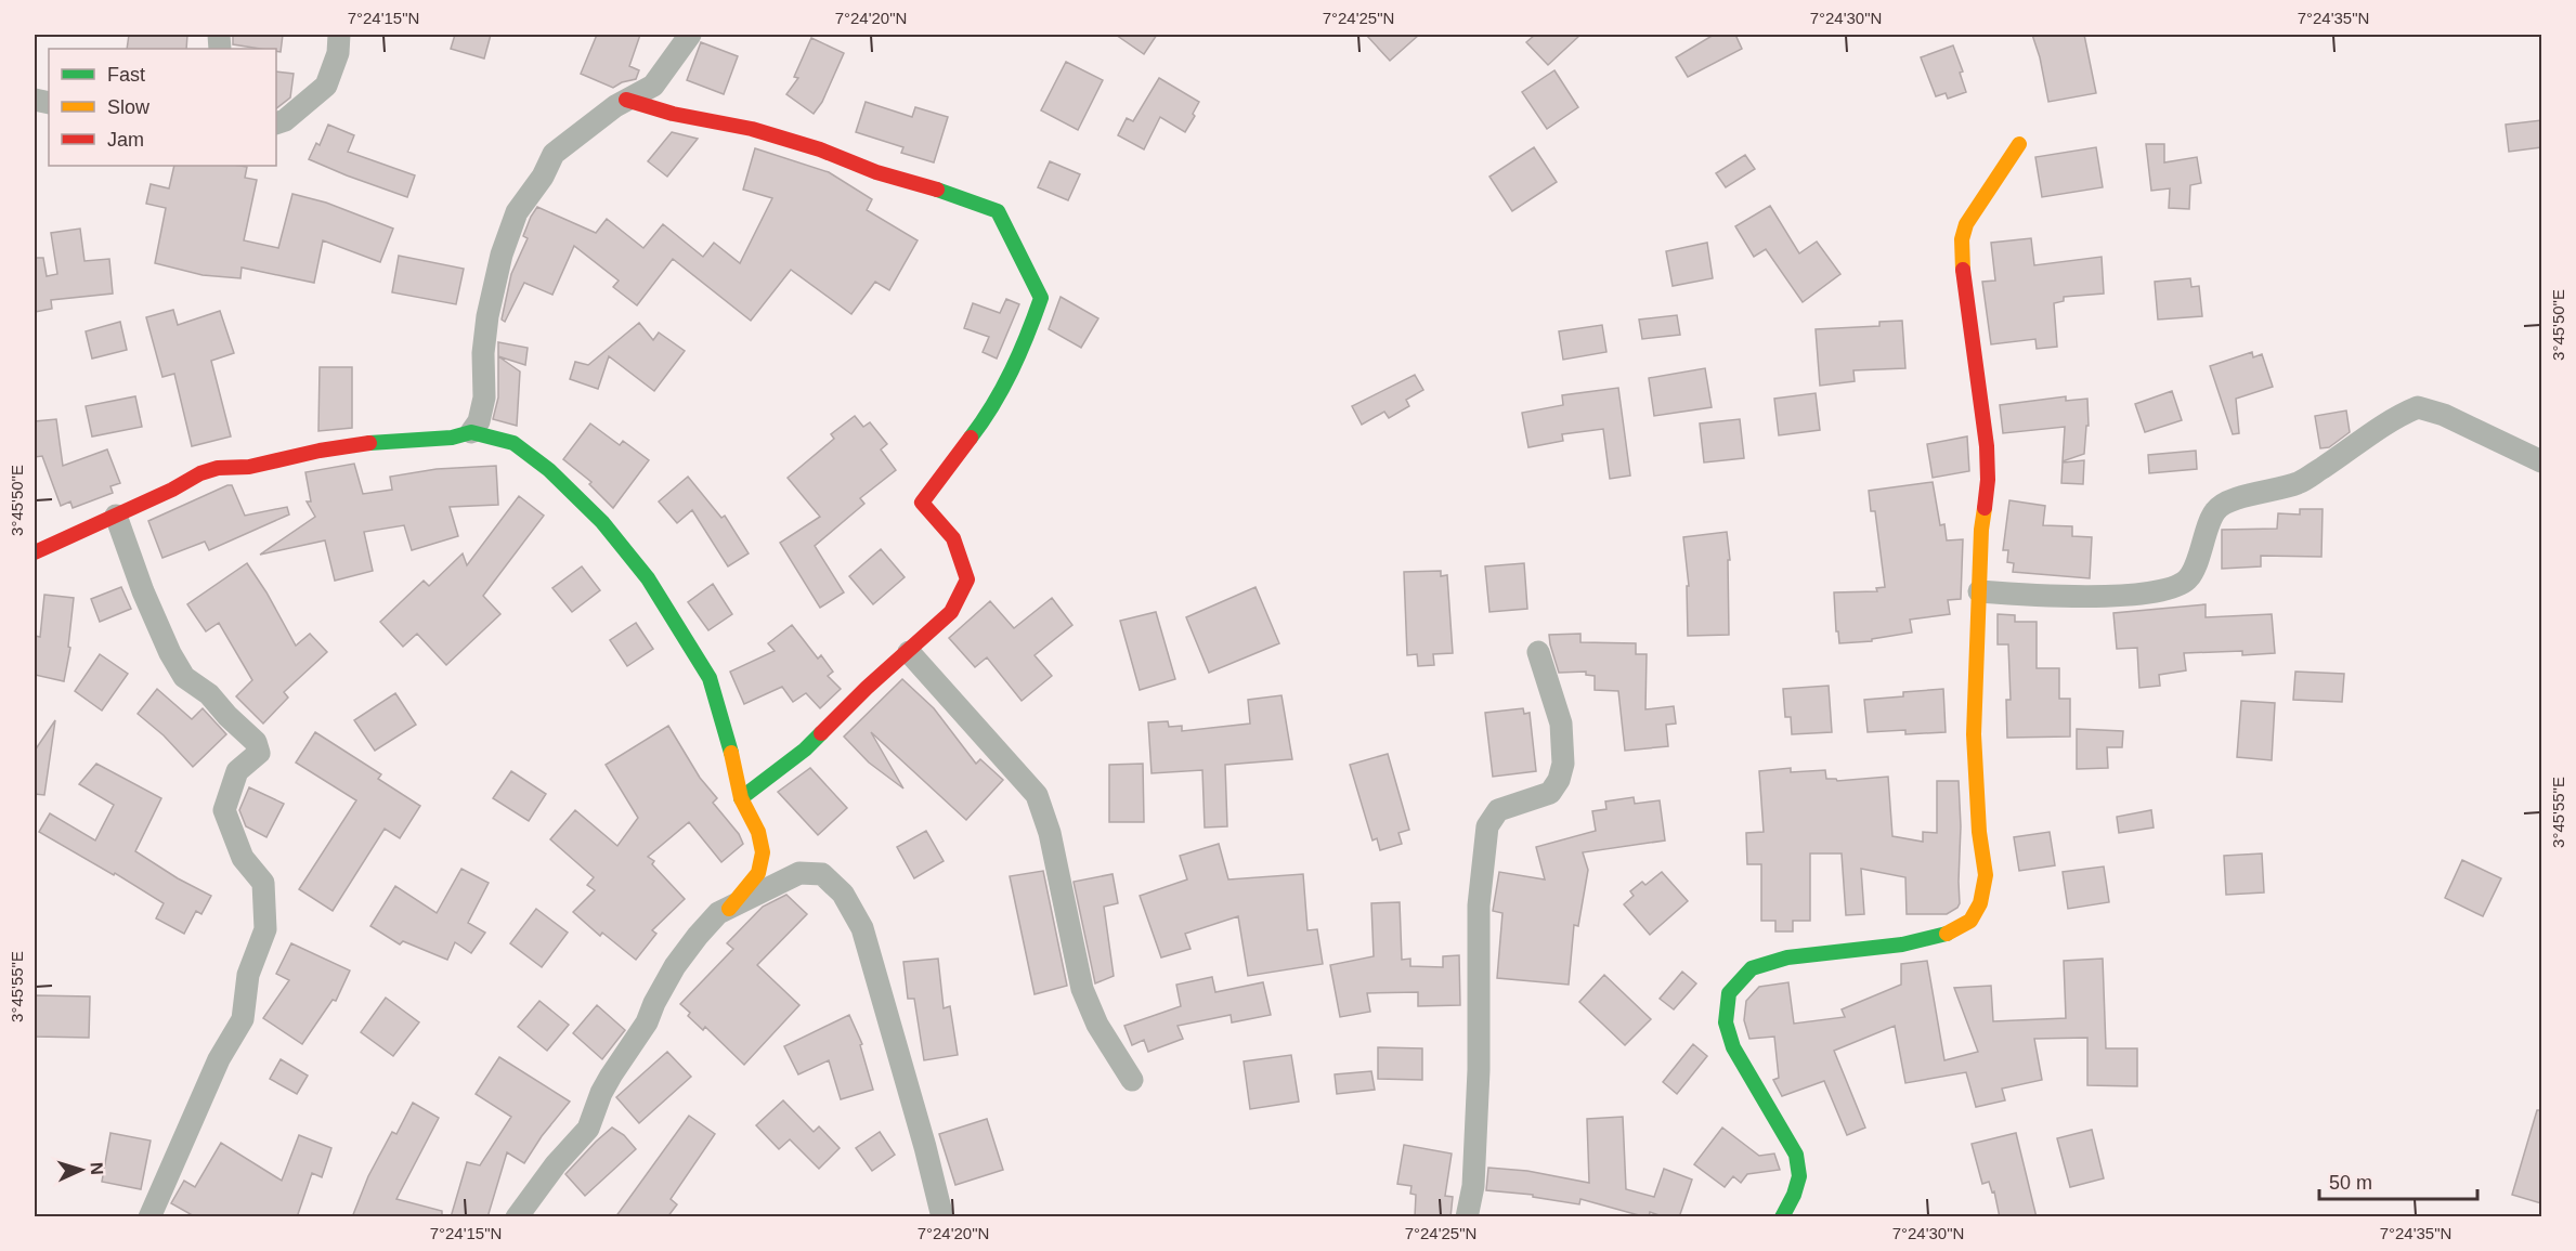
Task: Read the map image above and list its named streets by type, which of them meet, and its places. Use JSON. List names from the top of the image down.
{
  "legend": ["Fast", "Slow", "Jam"],
  "scale_bar": "50 m",
  "north": "right",
  "coordinates": [
    "7°24'15\"N",
    "7°24'20\"N",
    "7°24'25\"N",
    "7°24'30\"N",
    "7°24'35\"N",
    "3°45'50\"E",
    "3°45'55\"E"
  ]
}
